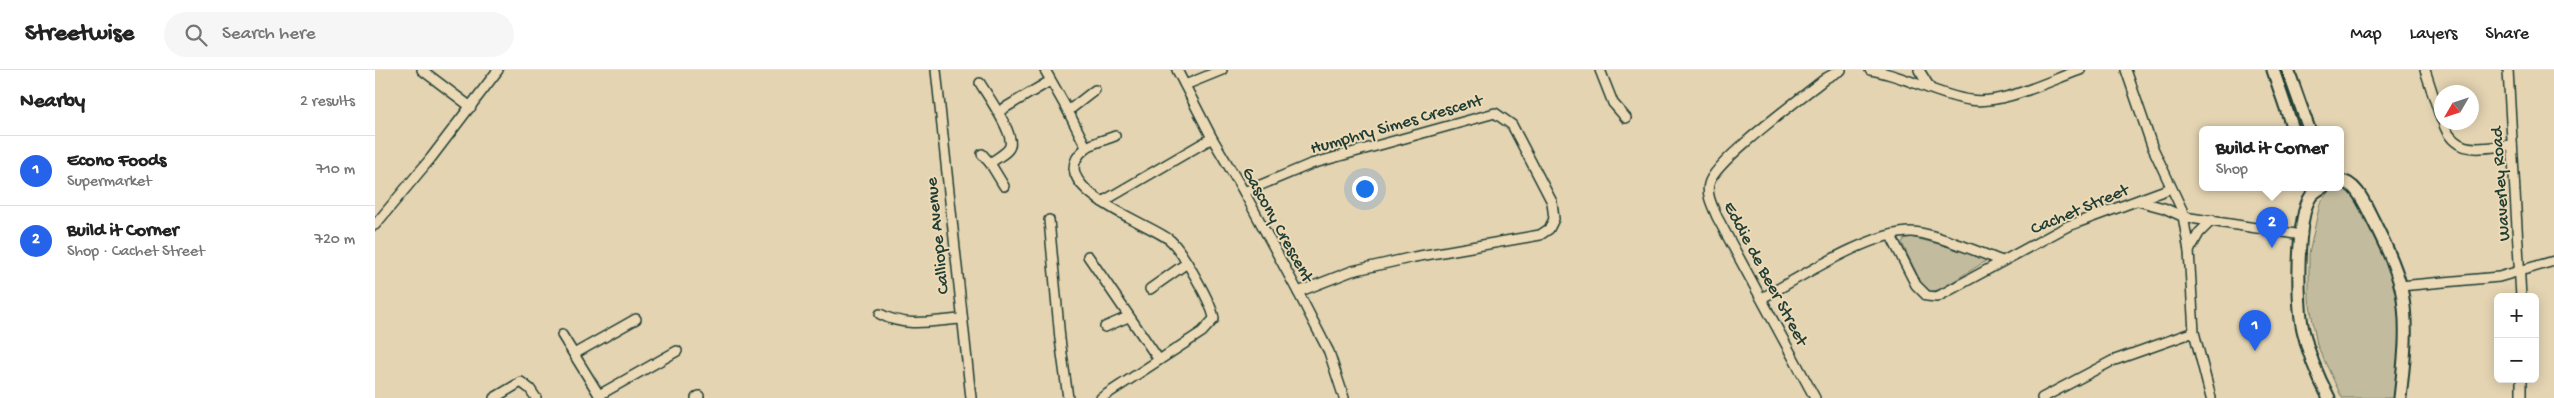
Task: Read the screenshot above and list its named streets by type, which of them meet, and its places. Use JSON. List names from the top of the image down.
{
  "streets": {
    "street": [
      "Humphry Simes Crescent",
      "Waverley Road",
      "Cachet Street",
      "Gascony Crescent",
      "Calliope Avenue",
      "Eddie de Beer Street"
    ]
  },
  "crossings": [
    ["Humphry Simes Crescent", "Gascony Crescent"]
  ],
  "north": "bottom left",
  "page": {
    "header": "Streetwise",
    "search": "Search here",
    "nav": ["Map", "Layers", "Share"],
    "heading": ["Nearby", "2 results"],
    "popup": ["Build it Corner", "Shop"],
    "list": [
      {
        "mark": "1",
        "name": "Econo Foods",
        "note": "Supermarket",
        "value": "710 m"
      },
      {
        "mark": "2",
        "name": "Build it Corner",
        "note": "Shop · Cachet Street",
        "value": "720 m"
      }
    ],
    "pins": ["2", "1"],
    "map_buttons": ["+", "−"]
  }
}
